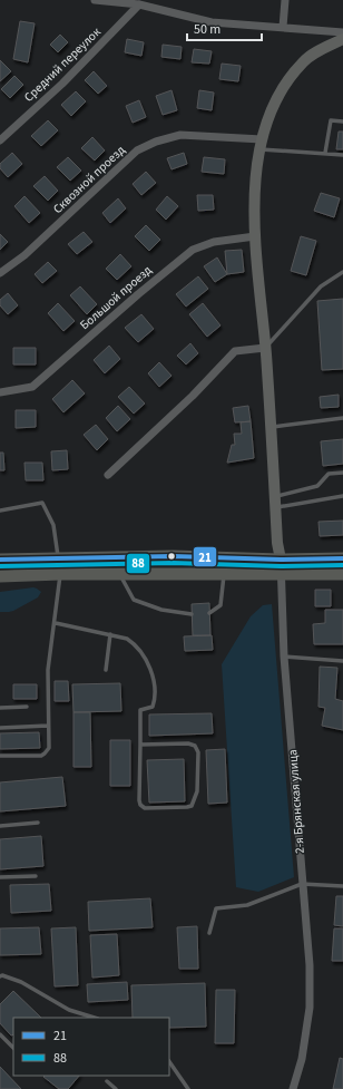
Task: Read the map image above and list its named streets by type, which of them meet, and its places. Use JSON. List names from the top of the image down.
{
  "streets": {
    "street": [
      "Средний переулок",
      "Сквозной проезд",
      "Большой проезд",
      "2-я Брянская улица"
    ]
  },
  "lines": ["transit line 21", "transit line 88"],
  "legend": ["21", "88"],
  "scale_bar": "50 m"
}
